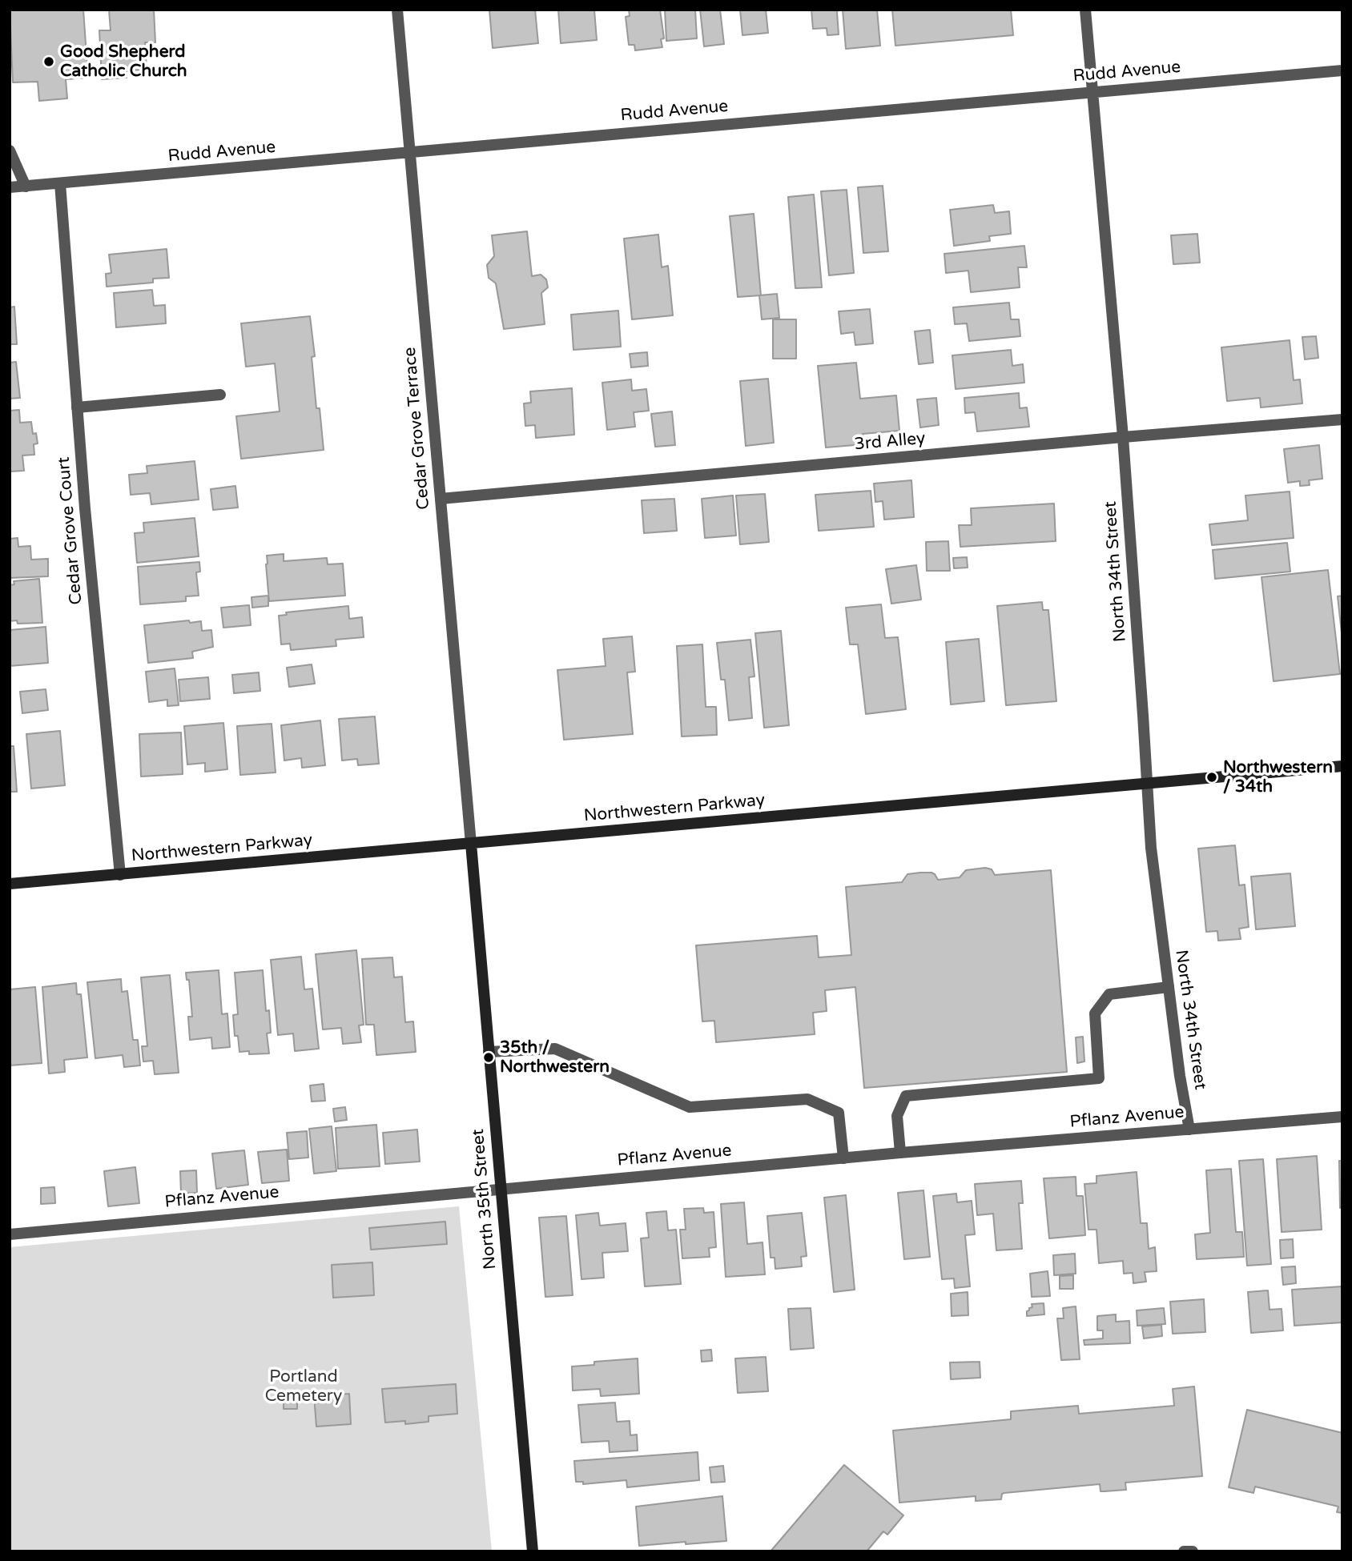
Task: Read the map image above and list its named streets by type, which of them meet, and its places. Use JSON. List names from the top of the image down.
{
  "streets": {
    "street": [
      "Rudd Avenue",
      "Cedar Grove Terrace",
      "3rd Alley",
      "Cedar Grove Court",
      "North 34th Street",
      "Northwestern Parkway",
      "Pflanz Avenue",
      "North 35th Street"
    ]
  },
  "crossings": [
    ["Rudd Avenue", "Cedar Grove Terrace"],
    ["Rudd Avenue", "Cedar Grove Court"],
    ["Rudd Avenue", "North 34th Street"],
    ["Cedar Grove Terrace", "3rd Alley"],
    ["Cedar Grove Terrace", "Northwestern Parkway"],
    ["Cedar Grove Terrace", "North 35th Street"],
    ["3rd Alley", "North 34th Street"],
    ["Cedar Grove Court", "Northwestern Parkway"],
    ["North 34th Street", "Northwestern Parkway"],
    ["North 34th Street", "Pflanz Avenue"],
    ["Northwestern Parkway", "North 35th Street"],
    ["Pflanz Avenue", "North 35th Street"]
  ],
  "parks": ["Portland Cemetery"],
  "places": ["Good Shepherd Catholic Church", "Northwestern / 34th", "35th / Northwestern"]
}
